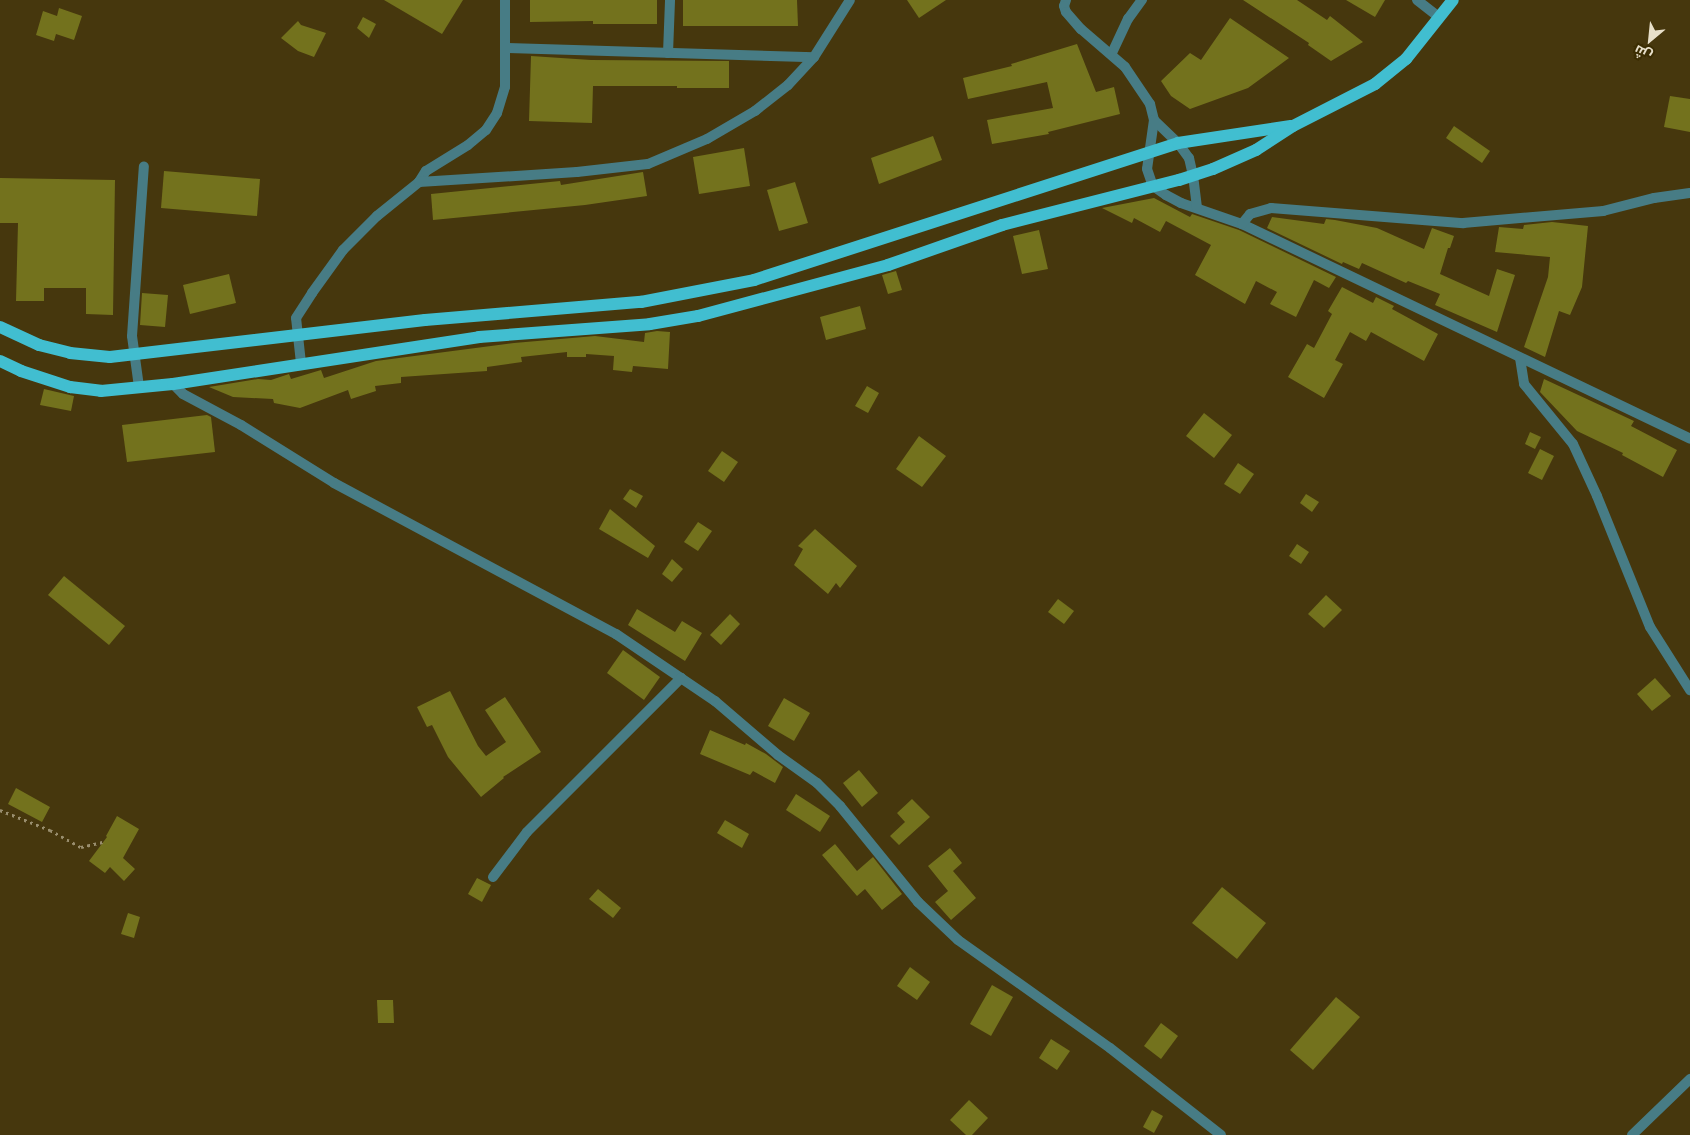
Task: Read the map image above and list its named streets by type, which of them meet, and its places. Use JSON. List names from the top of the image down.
{
  "north": "bottom left"
}
